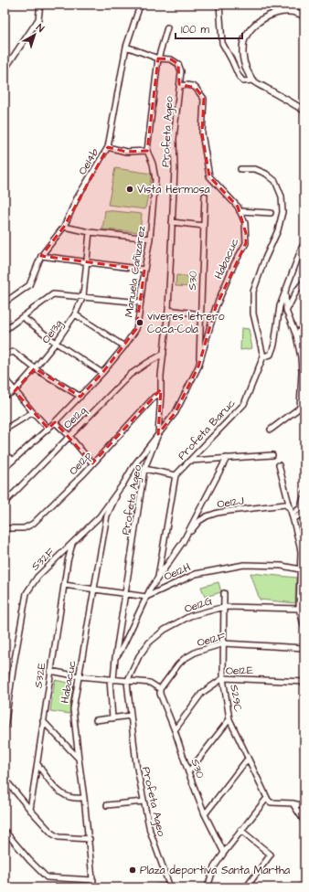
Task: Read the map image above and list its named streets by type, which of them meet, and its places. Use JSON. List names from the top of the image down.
{
  "streets": {
    "street": [
      "Profeta Ageo",
      "Oe14b",
      "Habacuc",
      "Manuela Cañizarez",
      "S30",
      "Oe13g",
      "Oe12q",
      "Profeta Baruc",
      "Oe12p",
      "Oe12J",
      "S32F",
      "Oe12H",
      "Oe12G",
      "Oe12F",
      "Oe12E",
      "S32E",
      "S29C"
    ]
  },
  "crossings": [
    ["Profeta Ageo", "Habacuc"],
    ["Profeta Ageo", "Manuela Cañizarez"],
    ["Profeta Ageo", "Oe12q"],
    ["Profeta Ageo", "Profeta Baruc"],
    ["Profeta Ageo", "Oe12p"],
    ["Profeta Ageo", "S32F"],
    ["Profeta Ageo", "Oe12G"],
    ["Habacuc", "S30"],
    ["Habacuc", "S32F"],
    ["S30", "Oe12F"],
    ["S30", "Oe12E"],
    ["Profeta Baruc", "Oe12H"],
    ["S32F", "S32E"],
    ["Oe12G", "S29C"],
    ["Oe12F", "S29C"],
    ["Oe12E", "S29C"]
  ],
  "places": ["Vista Hermosa", "viveres letrero Coca-Cola", "Plaza deportiva Santa Martha"],
  "scale_bar": "100 m",
  "north": "top right"
}
